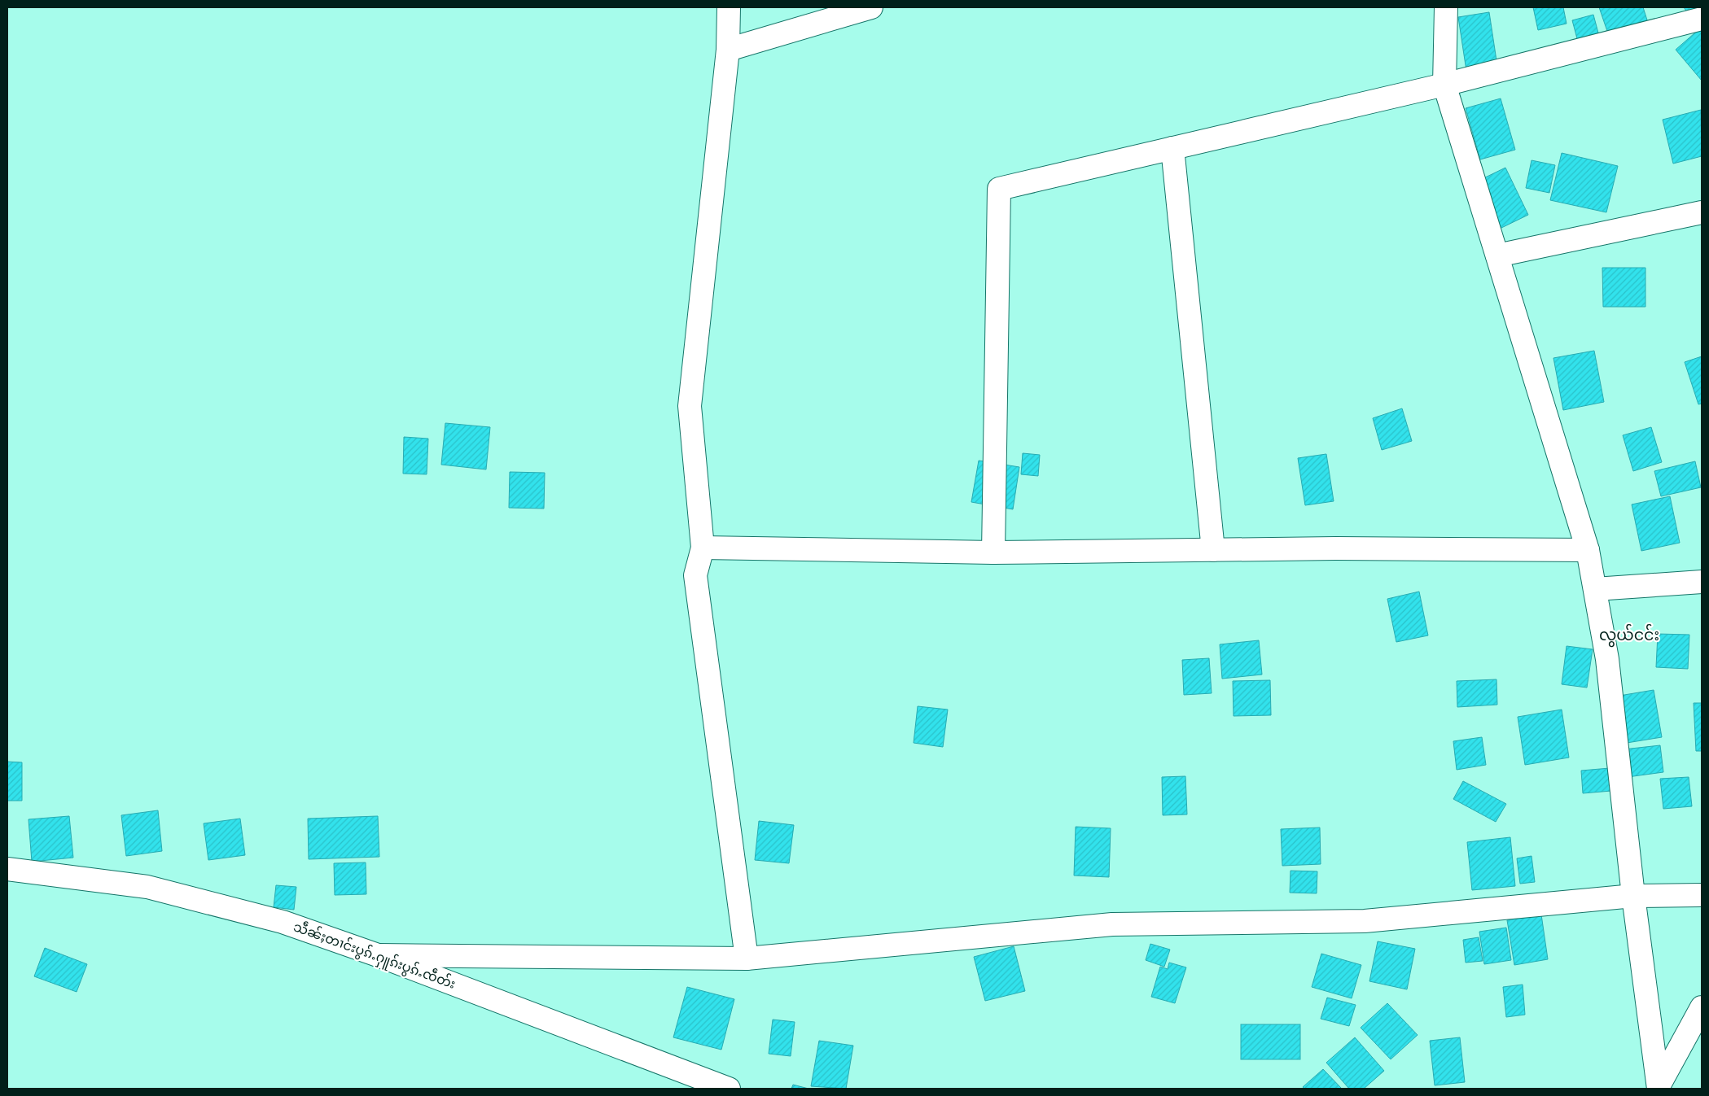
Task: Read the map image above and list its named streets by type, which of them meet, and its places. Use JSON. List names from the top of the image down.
{
  "streets": {
    "street": ["သဵၼ်ႈတၢင်းပွၵ်ႉႁူၵ်းပွၵ်ႉၸဵတ်း"]
  },
  "districts": ["လွယ်ငင်း"]
}
